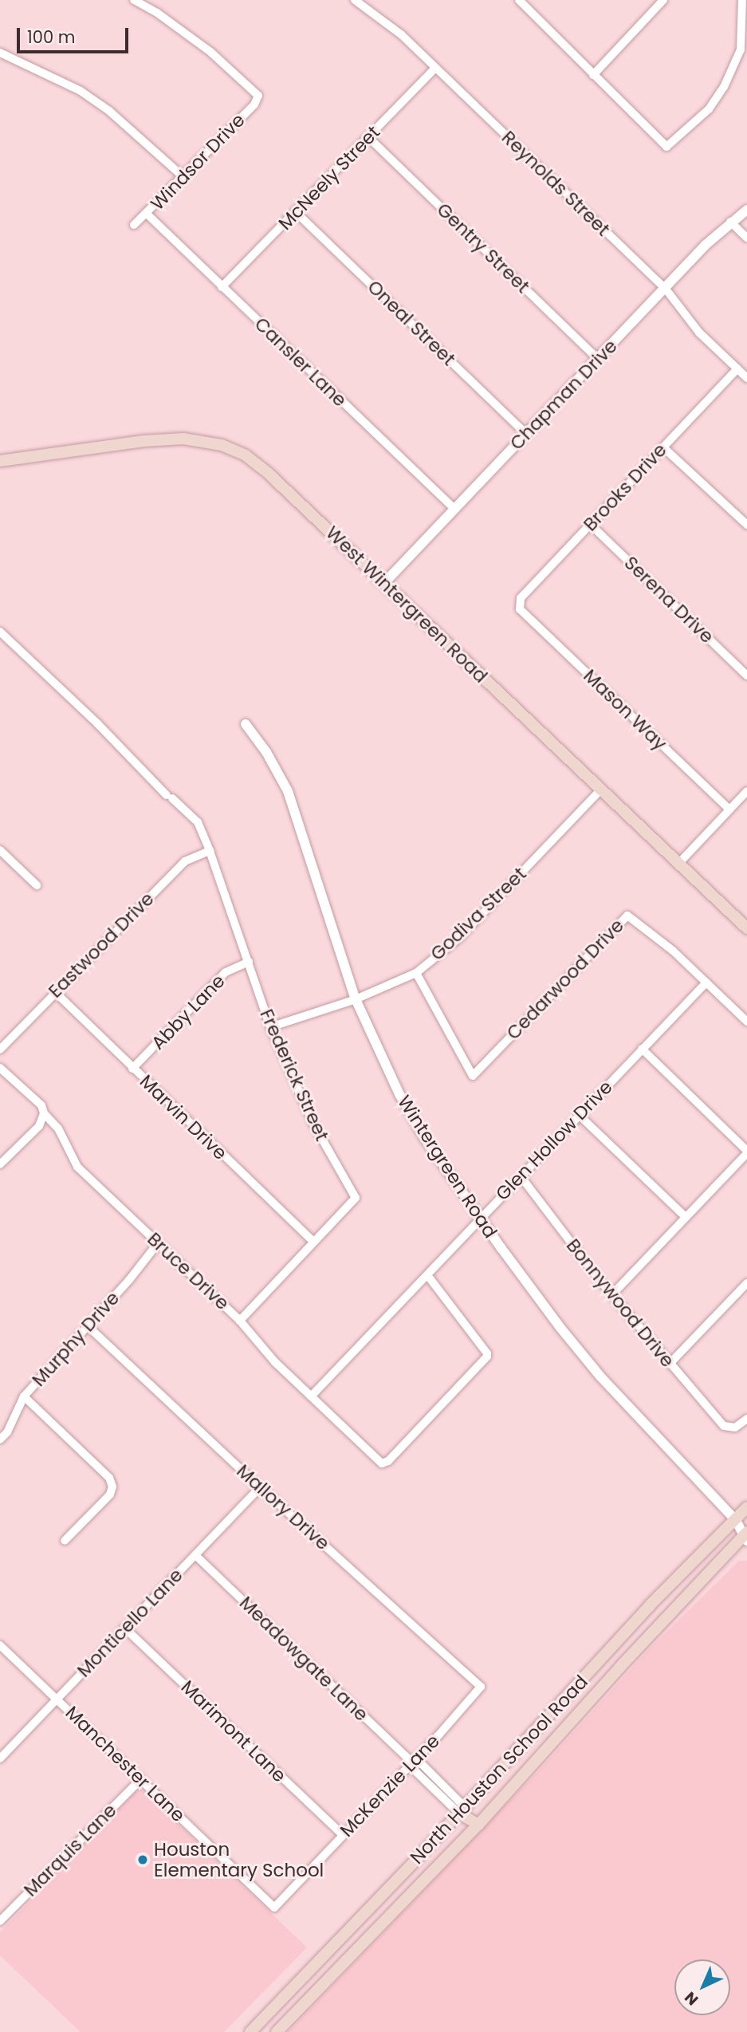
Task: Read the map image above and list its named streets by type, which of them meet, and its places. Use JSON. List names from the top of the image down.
{
  "streets": {
    "main road": ["West Wintergreen Road", "North Houston School Road"],
    "street": [
      "Windsor Drive",
      "McNeely Street",
      "Reynolds Street",
      "Gentry Street",
      "Oneal Street",
      "Cansler Lane",
      "Chapman Drive",
      "Brooks Drive",
      "Serena Drive",
      "Mason Way",
      "Godiva Street",
      "Eastwood Drive",
      "Cedarwood Drive",
      "Abby Lane",
      "Frederick Street",
      "Marvin Drive",
      "Glen Hollow Drive",
      "Wintergreen Road",
      "Bruce Drive",
      "Bonnywood Drive",
      "Murphy Drive",
      "Mallory Drive",
      "Monticello Lane",
      "Meadowgate Lane",
      "Marimont Lane",
      "Manchester Lane",
      "McKenzie Lane",
      "Marquis Lane"
    ]
  },
  "crossings": [
    ["Windsor Drive", "Cansler Lane"],
    ["McNeely Street", "Reynolds Street"],
    ["McNeely Street", "Gentry Street"],
    ["McNeely Street", "Oneal Street"],
    ["McNeely Street", "Cansler Lane"],
    ["Reynolds Street", "Chapman Drive"],
    ["Reynolds Street", "Brooks Drive"],
    ["Gentry Street", "Chapman Drive"],
    ["Oneal Street", "Chapman Drive"],
    ["Cansler Lane", "Chapman Drive"],
    ["Chapman Drive", "West Wintergreen Road"],
    ["Brooks Drive", "Serena Drive"],
    ["Brooks Drive", "Mason Way"],
    ["West Wintergreen Road", "Godiva Street"],
    ["Godiva Street", "Cedarwood Drive"],
    ["Godiva Street", "Frederick Street"],
    ["Godiva Street", "Wintergreen Road"],
    ["Eastwood Drive", "Frederick Street"],
    ["Eastwood Drive", "Marvin Drive"],
    ["Cedarwood Drive", "Glen Hollow Drive"],
    ["Abby Lane", "Frederick Street"],
    ["Abby Lane", "Marvin Drive"],
    ["Frederick Street", "Marvin Drive"],
    ["Frederick Street", "Bruce Drive"],
    ["Glen Hollow Drive", "Wintergreen Road"],
    ["Glen Hollow Drive", "Bruce Drive"],
    ["Glen Hollow Drive", "Bonnywood Drive"],
    ["Wintergreen Road", "North Houston School Road"],
    ["Bruce Drive", "Murphy Drive"],
    ["Murphy Drive", "Mallory Drive"],
    ["Mallory Drive", "Monticello Lane"],
    ["Mallory Drive", "McKenzie Lane"],
    ["Monticello Lane", "Meadowgate Lane"],
    ["Monticello Lane", "Marimont Lane"],
    ["Monticello Lane", "Manchester Lane"],
    ["Meadowgate Lane", "North Houston School Road"],
    ["Meadowgate Lane", "McKenzie Lane"],
    ["Marimont Lane", "McKenzie Lane"],
    ["Manchester Lane", "McKenzie Lane"],
    ["Manchester Lane", "Marquis Lane"]
  ],
  "places": ["Houston Elementary School"],
  "scale_bar": "100 m",
  "north": "bottom left"
}
